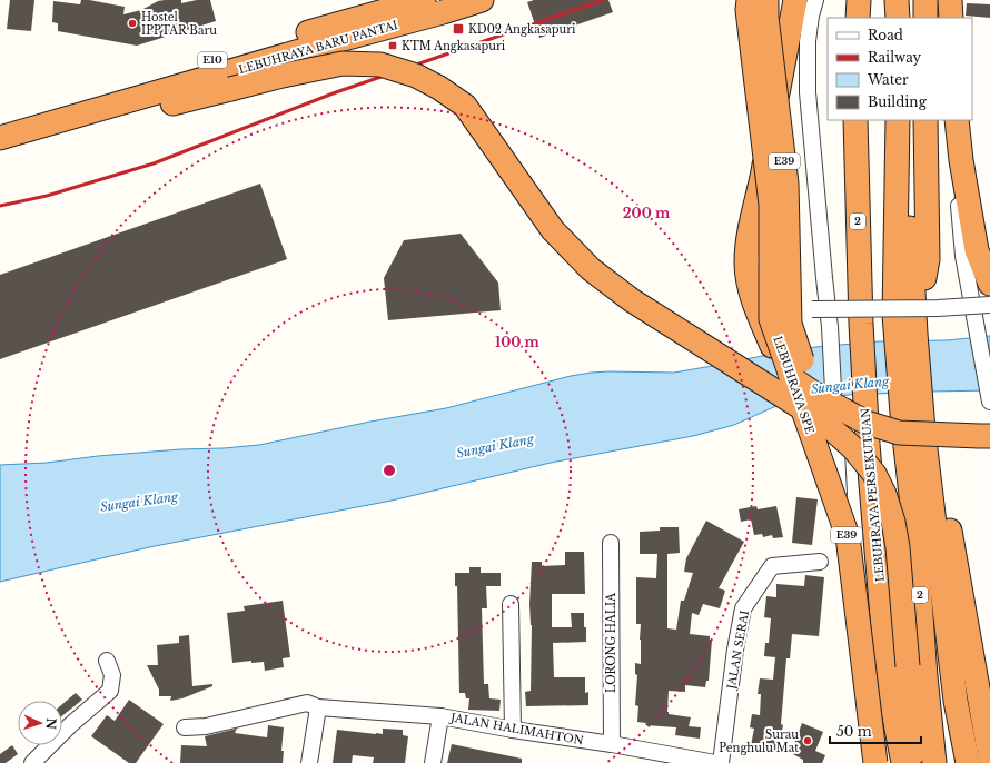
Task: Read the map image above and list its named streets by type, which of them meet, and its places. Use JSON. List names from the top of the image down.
{
  "streets": {
    "highway": [
      "LEBUHRAYA BARU PANTAI",
      "E10",
      "E39",
      "2",
      "LEBUHRAYA SPE",
      "LEBUHRAYA PERSEKUTUAN"
    ],
    "street": ["LORONG HALIA", "JALAN SERAI", "JALAN HALIMAHTON"]
  },
  "crossings": [
    ["LORONG HALIA", "JALAN HALIMAHTON"]
  ],
  "water": ["Sungai Klang"],
  "places": {
    "other": ["Hostel IPPTAR Baru", "Surau Penghulu Mat"],
    "transit": ["KD02 Angkasapuri", "KTM Angkasapuri"]
  },
  "legend": [
    "Road",
    "Railway",
    "Water",
    "Building"
  ],
  "scale_bar": "50 m",
  "north": "right",
  "rings": ["200 m", "100 m"]
}
